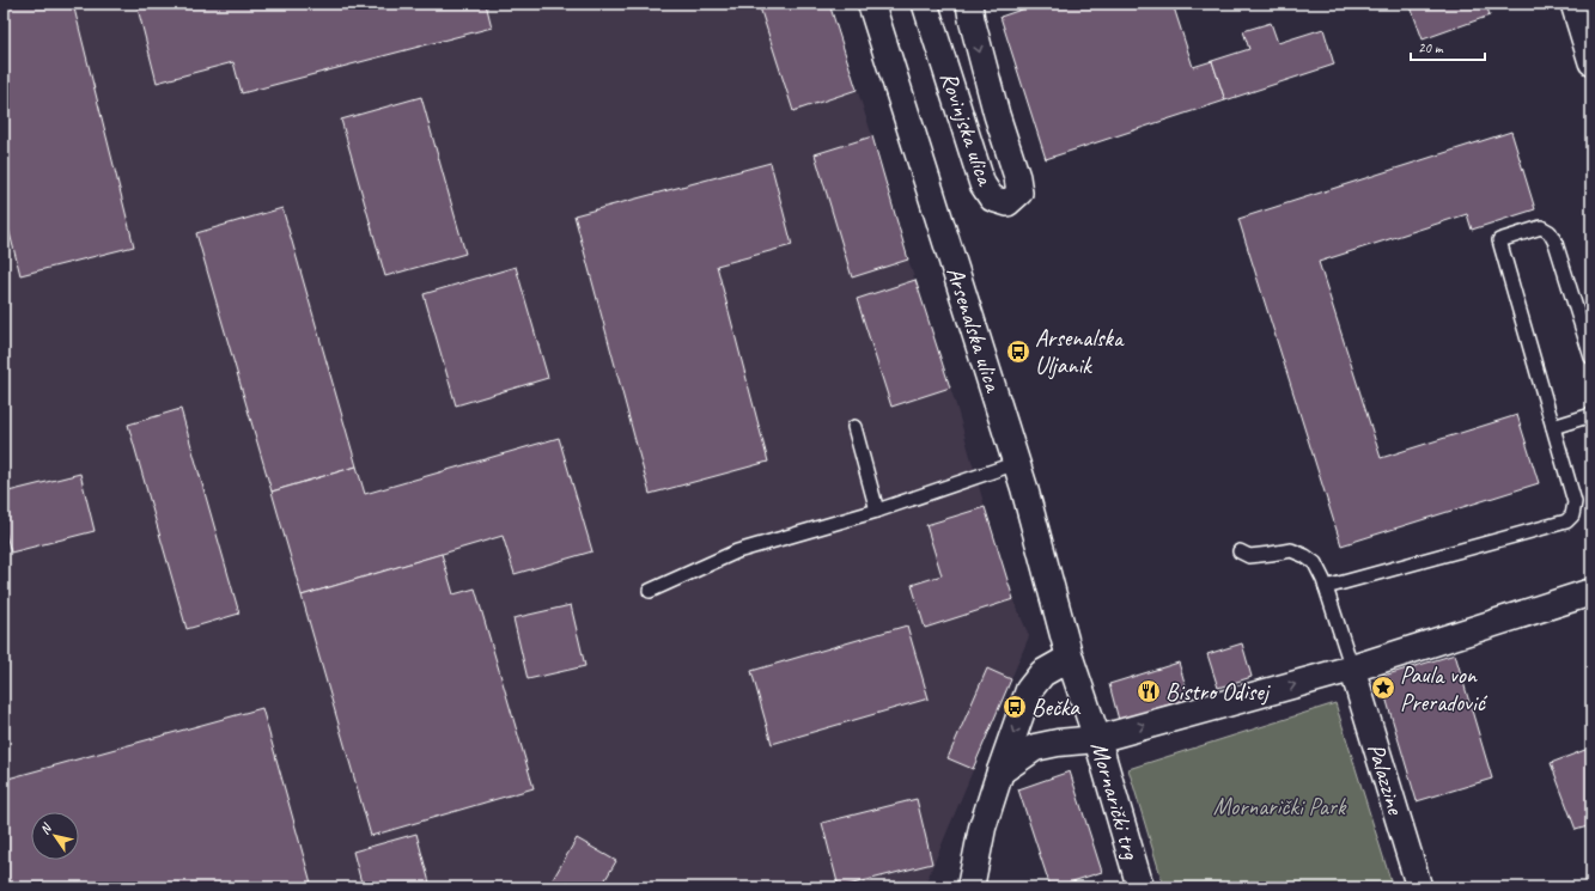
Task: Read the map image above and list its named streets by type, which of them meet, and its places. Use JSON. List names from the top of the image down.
{
  "streets": {
    "main road": ["Arsenalska ulica", "Mornarički trg"],
    "street": ["Rovinjska ulica", "Palazzine"]
  },
  "crossings": [
    ["Arsenalska ulica", "Mornarički trg"]
  ],
  "parks": ["Mornarički Park"],
  "places": {
    "bus stop": ["Arsenalska Uljanik", "Bečka"],
    "place": ["Paula von Preradović"],
    "restaurant": ["Bistro Odisej"]
  },
  "scale_bar": "20 m",
  "north": "top left"
}
